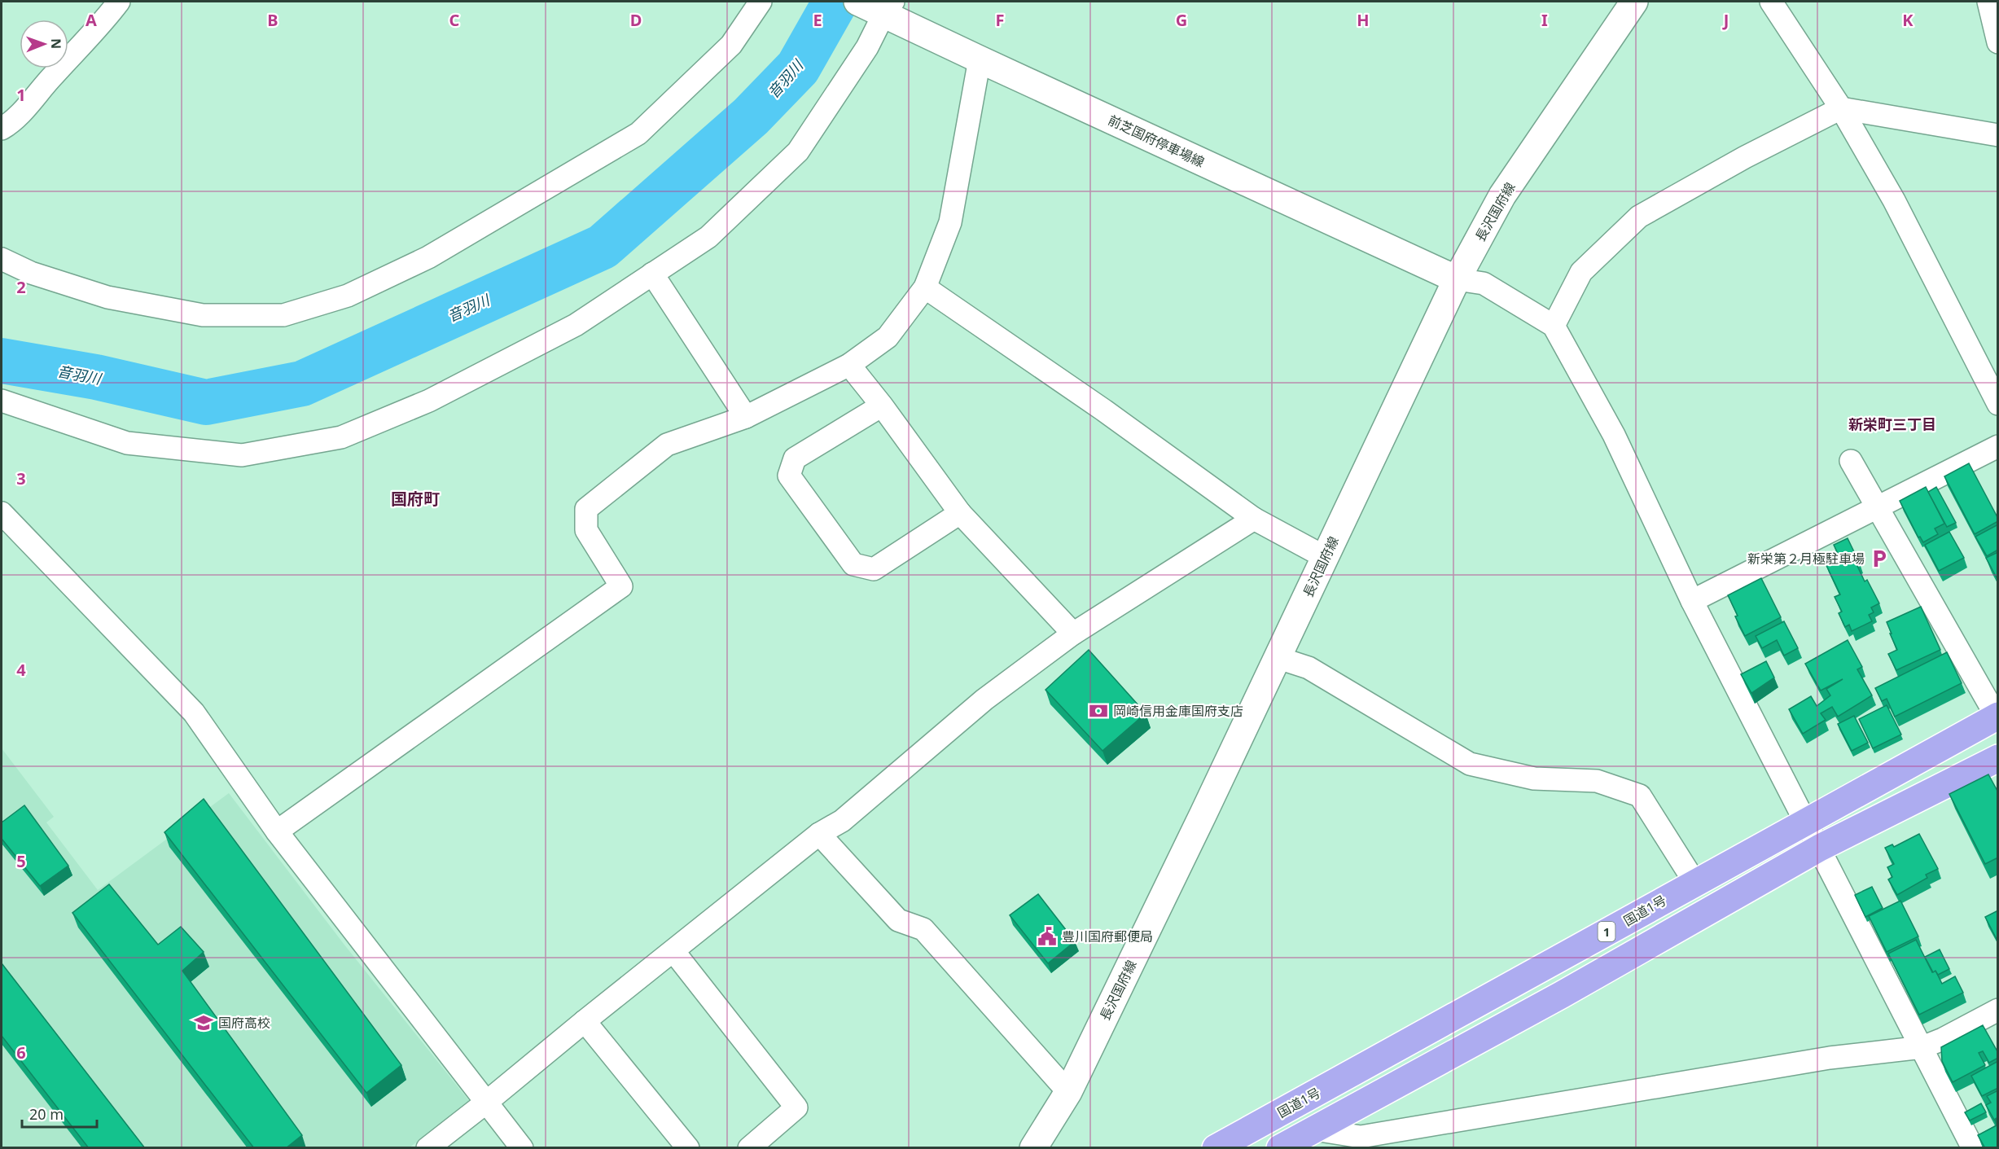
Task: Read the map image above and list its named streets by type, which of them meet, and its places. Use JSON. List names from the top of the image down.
{
  "streets": {
    "highway": ["国道1号", "1"],
    "main road": ["前芝国府停車場線", "長沢国府線"]
  },
  "crossings": [
    ["前芝国府停車場線", "長沢国府線"]
  ],
  "districts": ["新栄町三丁目", "国府町"],
  "water": ["音羽川"],
  "places": {
    "parking": ["新栄第２月極駐車場"],
    "bank": ["岡崎信用金庫国府支店"],
    "public building": ["豊川国府郵便局"],
    "school or university": ["国府高校"]
  },
  "scale_bar": "20 m",
  "north": "right",
  "grid": {
    "columns": [
      "A",
      "B",
      "C",
      "D",
      "E",
      "F",
      "G",
      "H",
      "I",
      "J",
      "K"
    ],
    "rows": [
      "1",
      "2",
      "3",
      "4",
      "5",
      "6"
    ]
  }
}
